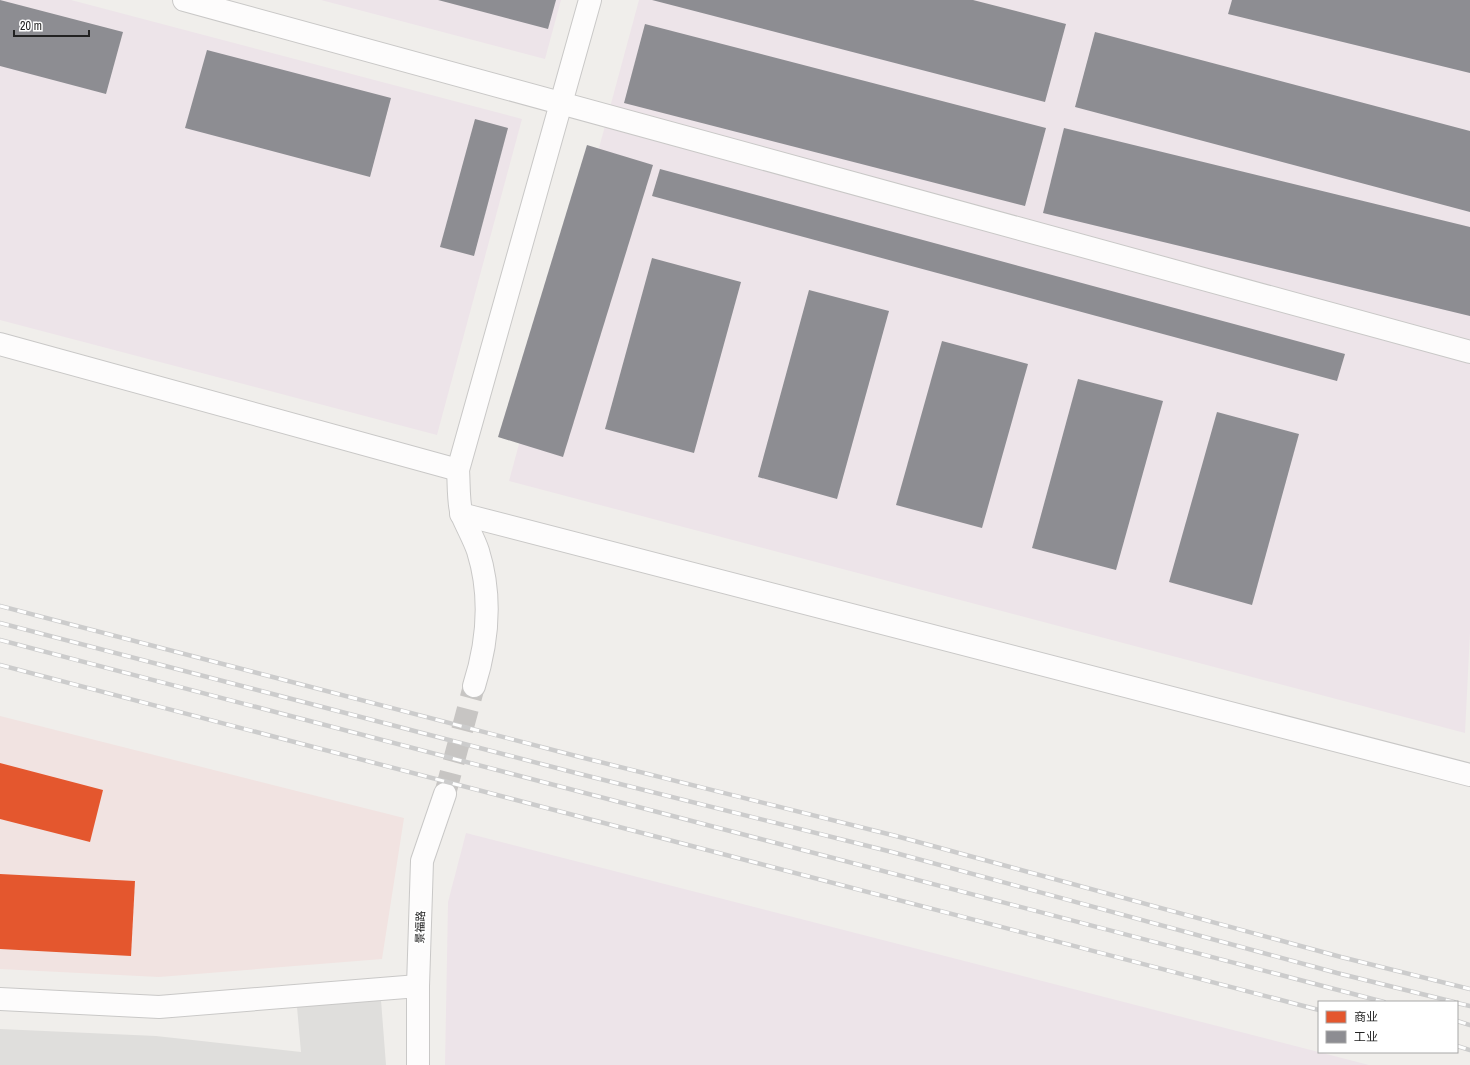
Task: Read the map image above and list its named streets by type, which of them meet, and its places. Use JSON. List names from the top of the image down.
{
  "streets": {
    "street": ["景福路"]
  },
  "legend": ["商业", "工业"],
  "scale_bar": "20 m"
}
